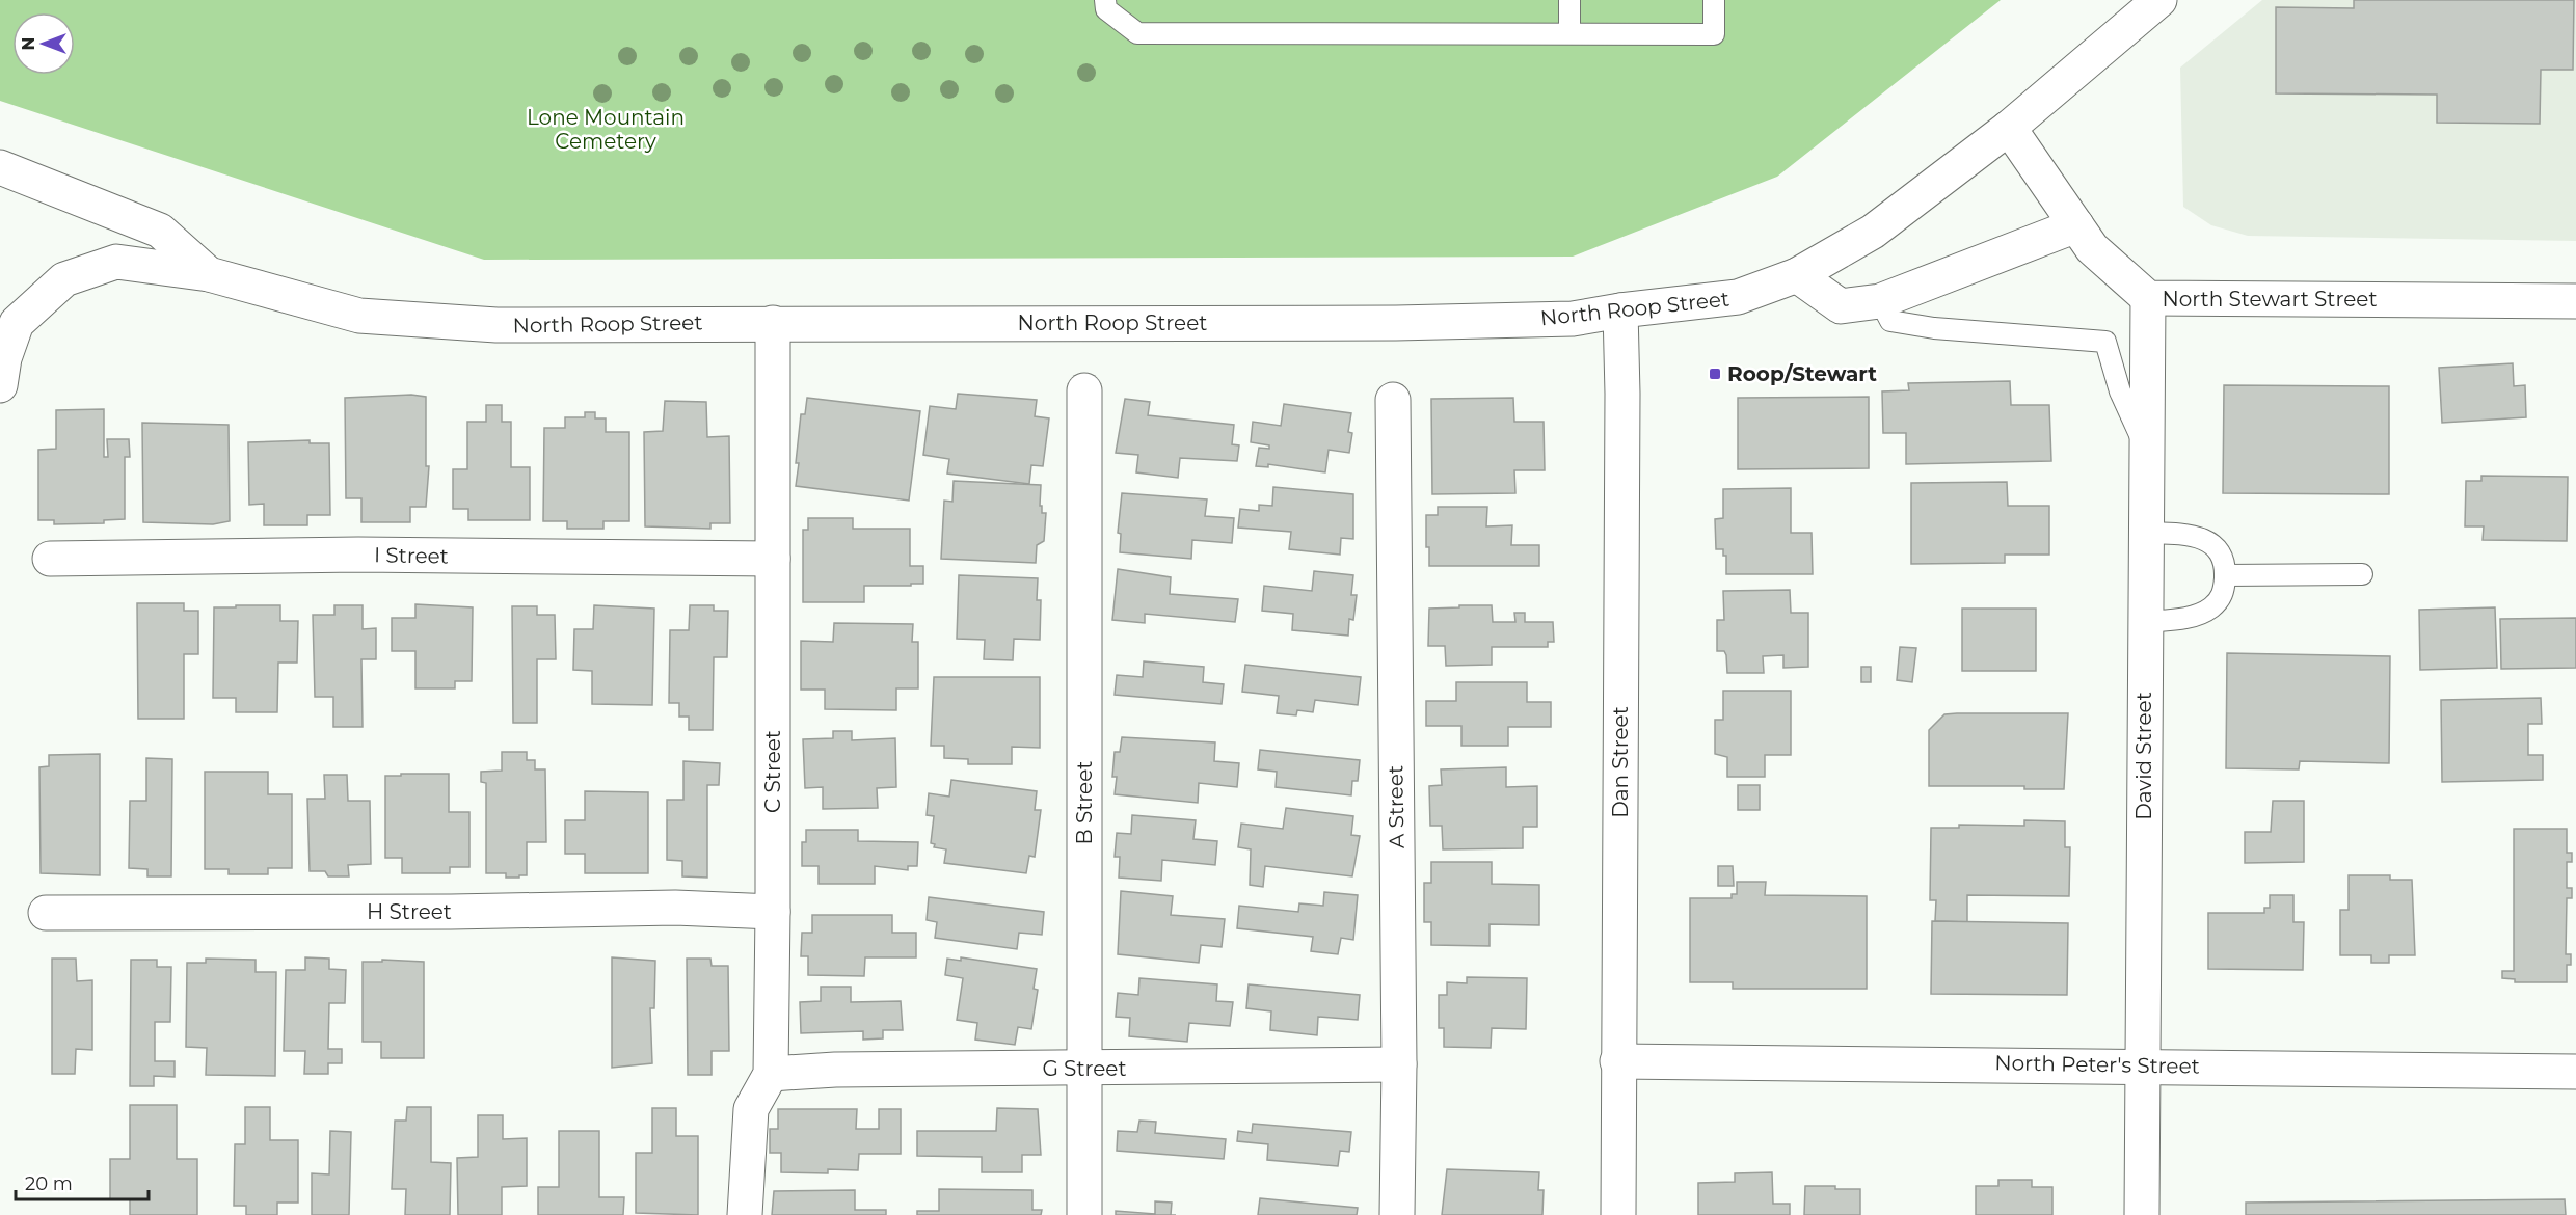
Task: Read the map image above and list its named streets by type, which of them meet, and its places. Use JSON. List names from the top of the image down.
{
  "streets": {
    "street": [
      "North Stewart Street",
      "North Roop Street",
      "I Street",
      "David Street",
      "Dan Street",
      "C Street",
      "B Street",
      "A Street",
      "H Street",
      "North Peter's Street",
      "G Street"
    ]
  },
  "crossings": [
    ["North Stewart Street", "North Roop Street"],
    ["North Stewart Street", "David Street"],
    ["North Roop Street", "Dan Street"],
    ["North Roop Street", "C Street"],
    ["I Street", "C Street"],
    ["David Street", "North Peter's Street"],
    ["Dan Street", "North Peter's Street"],
    ["C Street", "H Street"],
    ["C Street", "G Street"],
    ["B Street", "G Street"],
    ["A Street", "G Street"]
  ],
  "parks": ["Lone Mountain Cemetery"],
  "places": {
    "transit": ["Roop/Stewart"]
  },
  "scale_bar": "20 m",
  "north": "left"
}
